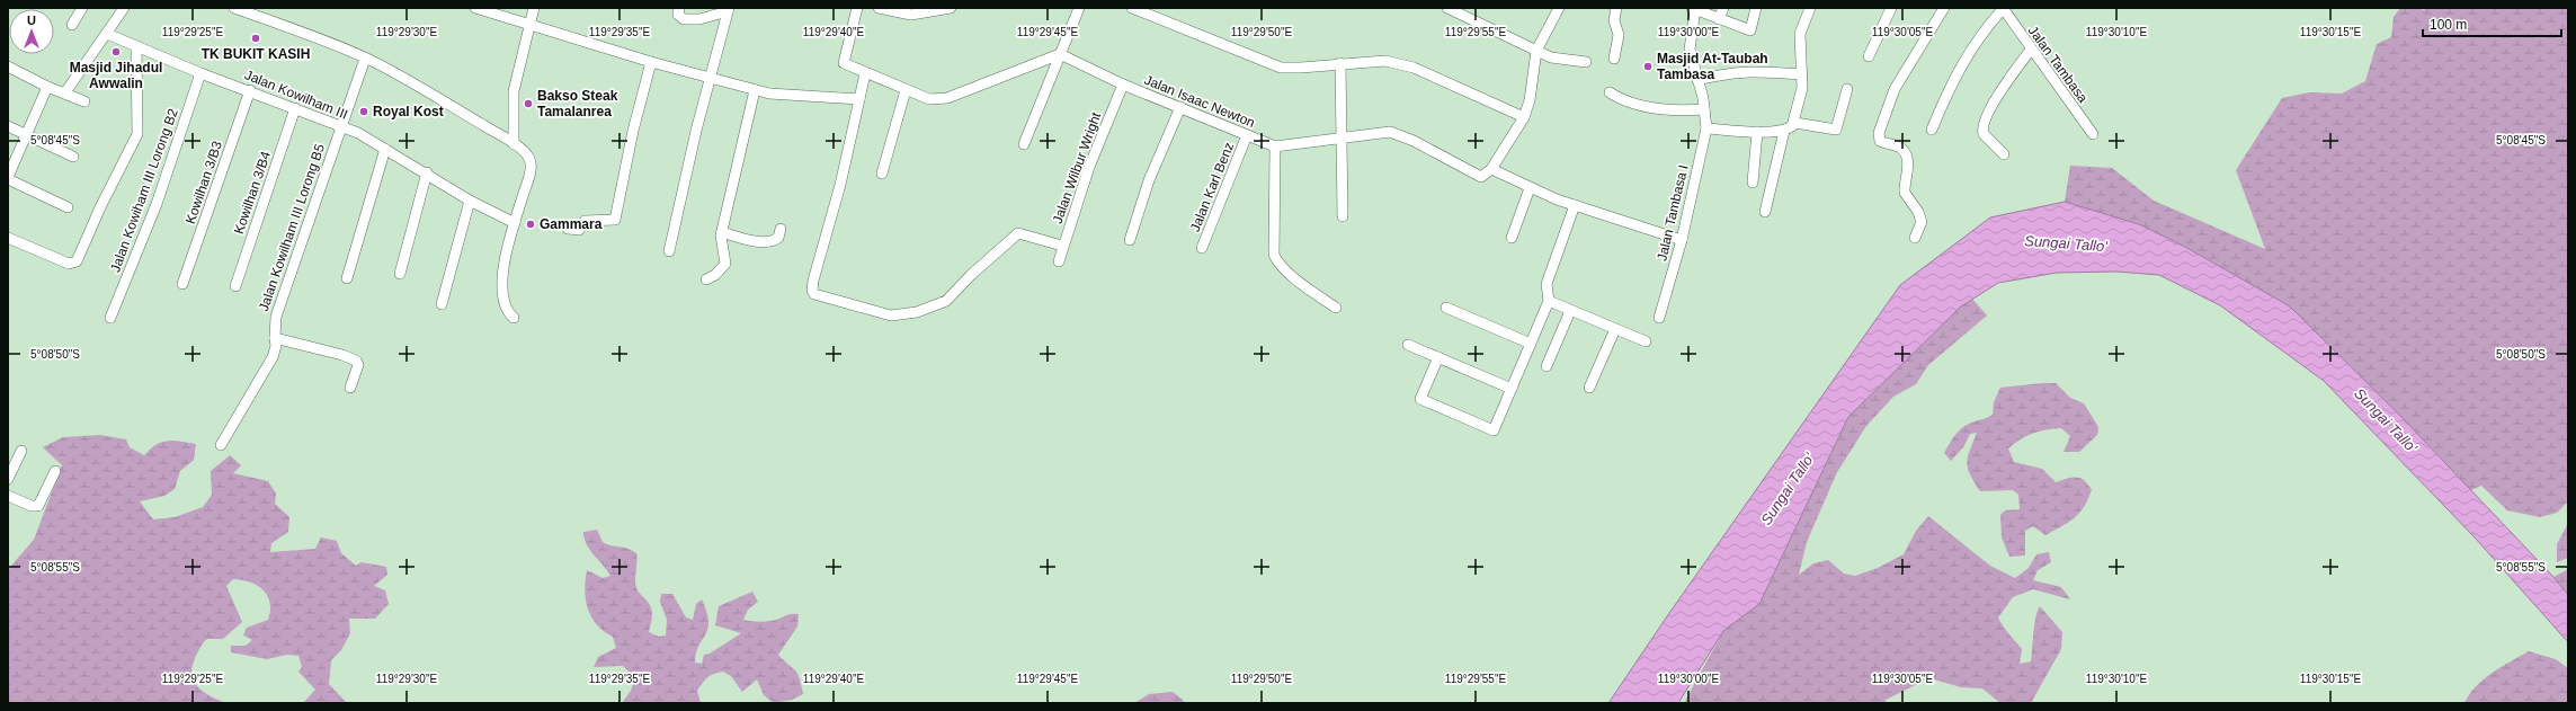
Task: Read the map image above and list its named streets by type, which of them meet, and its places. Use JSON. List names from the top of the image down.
{
  "streets": {
    "street": [
      "Jalan Tambasa",
      "Jalan Kowilham III",
      "Jalan Isaac Newton",
      "Jalan Wilbur Wright",
      "Kowilhan 3/B3",
      "Jalan Karl Benz",
      "Jalan Kowiham III Lorong B2",
      "Kowilhan 3/B4",
      "Jalan Tambasa I",
      "Jalan Kowilham III Lorong B5"
    ]
  },
  "crossings": [
    ["Jalan Kowilham III", "Kowilhan 3/B3"],
    ["Jalan Kowilham III", "Jalan Kowiham III Lorong B2"],
    ["Jalan Kowilham III", "Kowilhan 3/B4"],
    ["Jalan Kowilham III", "Jalan Kowilham III Lorong B5"],
    ["Jalan Isaac Newton", "Jalan Wilbur Wright"],
    ["Jalan Isaac Newton", "Jalan Karl Benz"],
    ["Jalan Isaac Newton", "Jalan Tambasa I"]
  ],
  "water": ["Sungai Tallo'"],
  "places": [
    "TK BUKIT KASIH",
    "Masjid Jihadul Awwalin",
    "Masjid At-Taubah Tambasa",
    "Bakso Steak Tamalanrea",
    "Royal Kost",
    "Gammara"
  ],
  "scale_bar": "100 m",
  "north": "top",
  "coordinates": [
    "119°29'25\"E",
    "119°29'30\"E",
    "119°29'35\"E",
    "119°29'40\"E",
    "119°29'45\"E",
    "119°29'50\"E",
    "119°29'55\"E",
    "119°30'00\"E",
    "119°30'05\"E",
    "119°30'10\"E",
    "119°30'15\"E",
    "5°08'45\"S",
    "5°08'50\"S",
    "5°08'55\"S"
  ]
}
